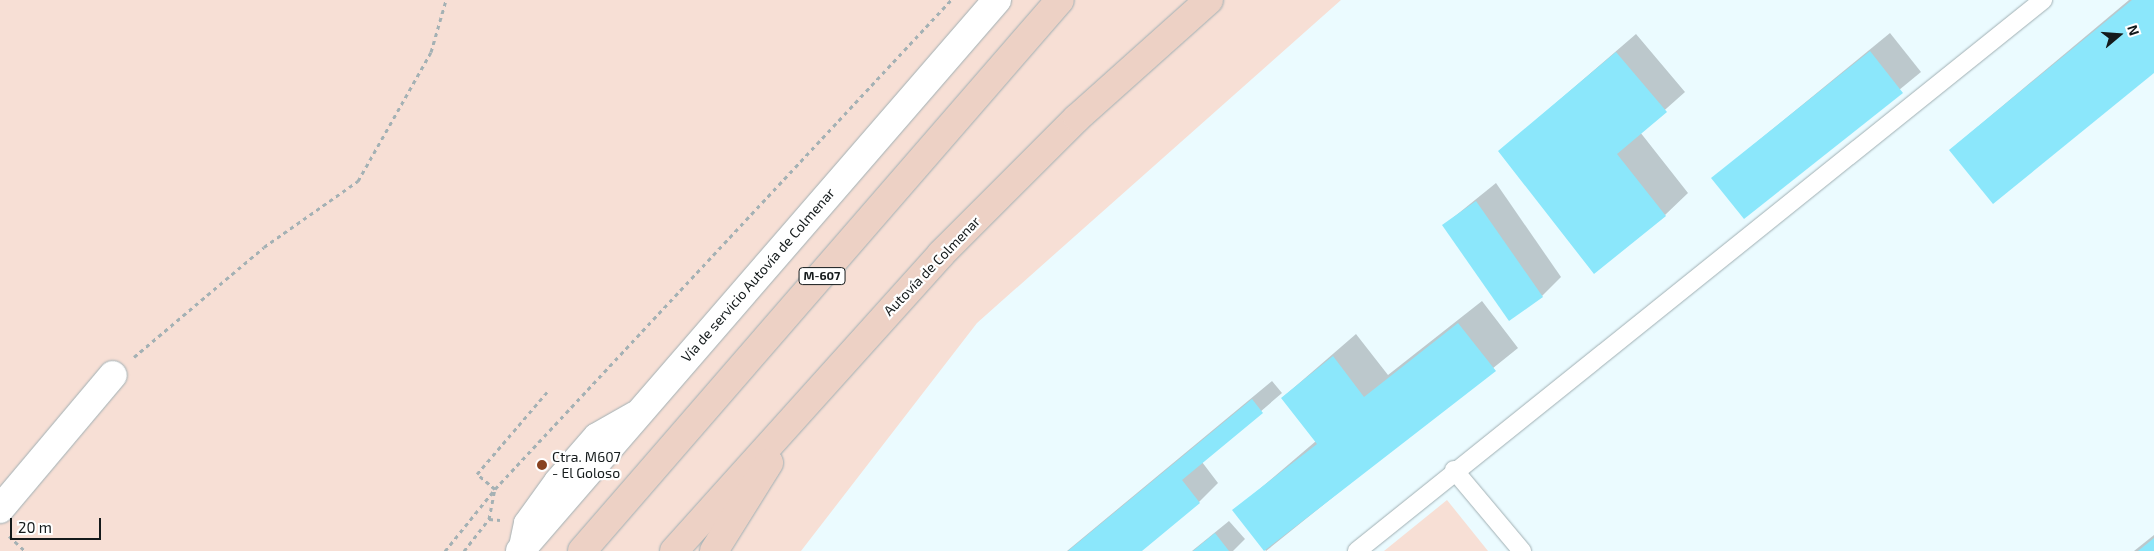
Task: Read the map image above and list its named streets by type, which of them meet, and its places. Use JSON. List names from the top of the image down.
{
  "streets": {
    "highway": ["Autovía de Colmenar", "M-607"],
    "street": ["Vía de servicio Autovía de Colmenar"]
  },
  "places": ["Ctra. M607 - El Goloso"],
  "scale_bar": "20 m",
  "north": "right"
}
